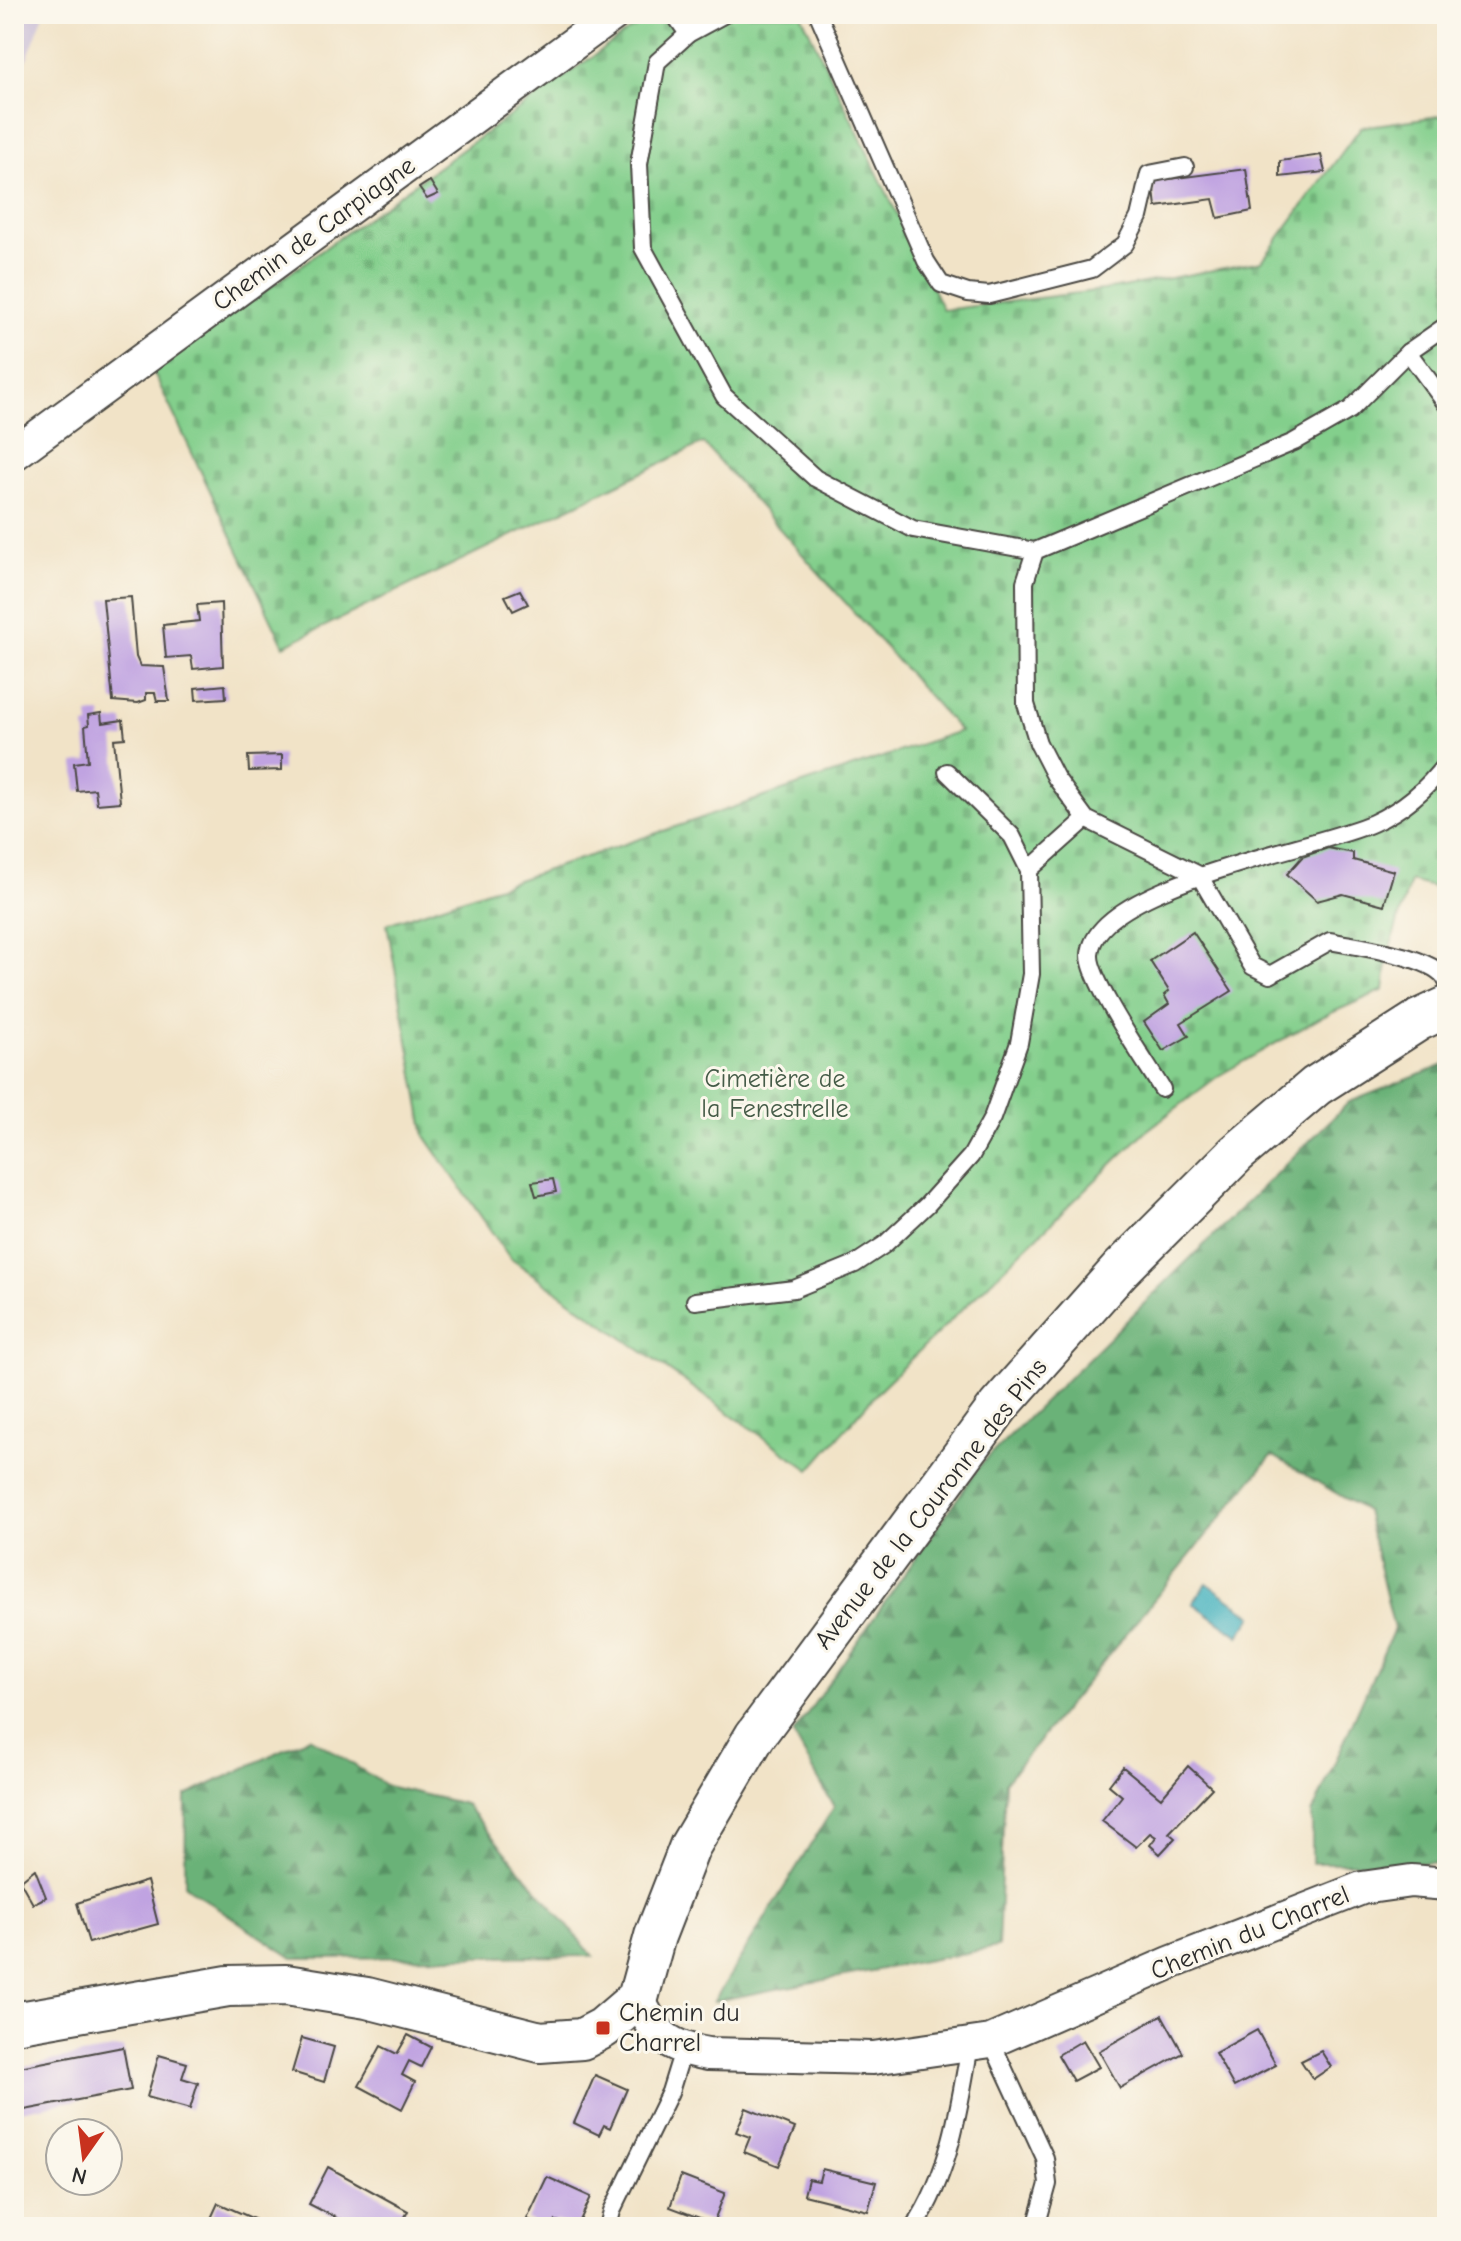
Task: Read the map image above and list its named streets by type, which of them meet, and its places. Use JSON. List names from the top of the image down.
{
  "streets": {
    "street": ["Chemin de Carpiagne", "Avenue de la Couronne des Pins", "Chemin du Charrel"]
  },
  "parks": ["Cimetière de la Fenestrelle"],
  "places": {
    "transit": ["Chemin du Charrel"]
  },
  "north": "bottom"
}
